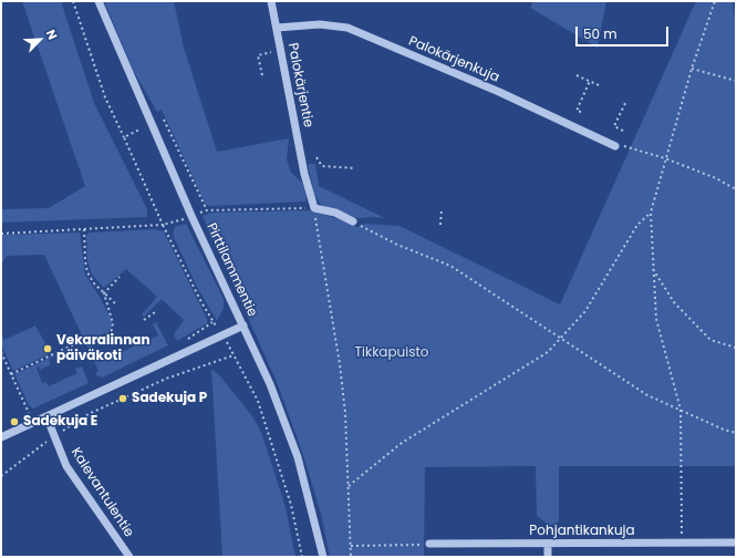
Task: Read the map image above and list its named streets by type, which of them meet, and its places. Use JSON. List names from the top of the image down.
{
  "streets": {
    "street": [
      "Palokärjenkuja",
      "Palokärjentie",
      "Pirttilammentie",
      "Kalevantulentie",
      "Pohjantikankuja"
    ]
  },
  "crossings": [
    ["Palokärjenkuja", "Palokärjentie"]
  ],
  "parks": ["Tikkapuisto"],
  "places": ["Vekaralinnan päiväkoti", "Sadekuja P", "Sadekuja E"],
  "scale_bar": "50 m",
  "north": "top right"
}
